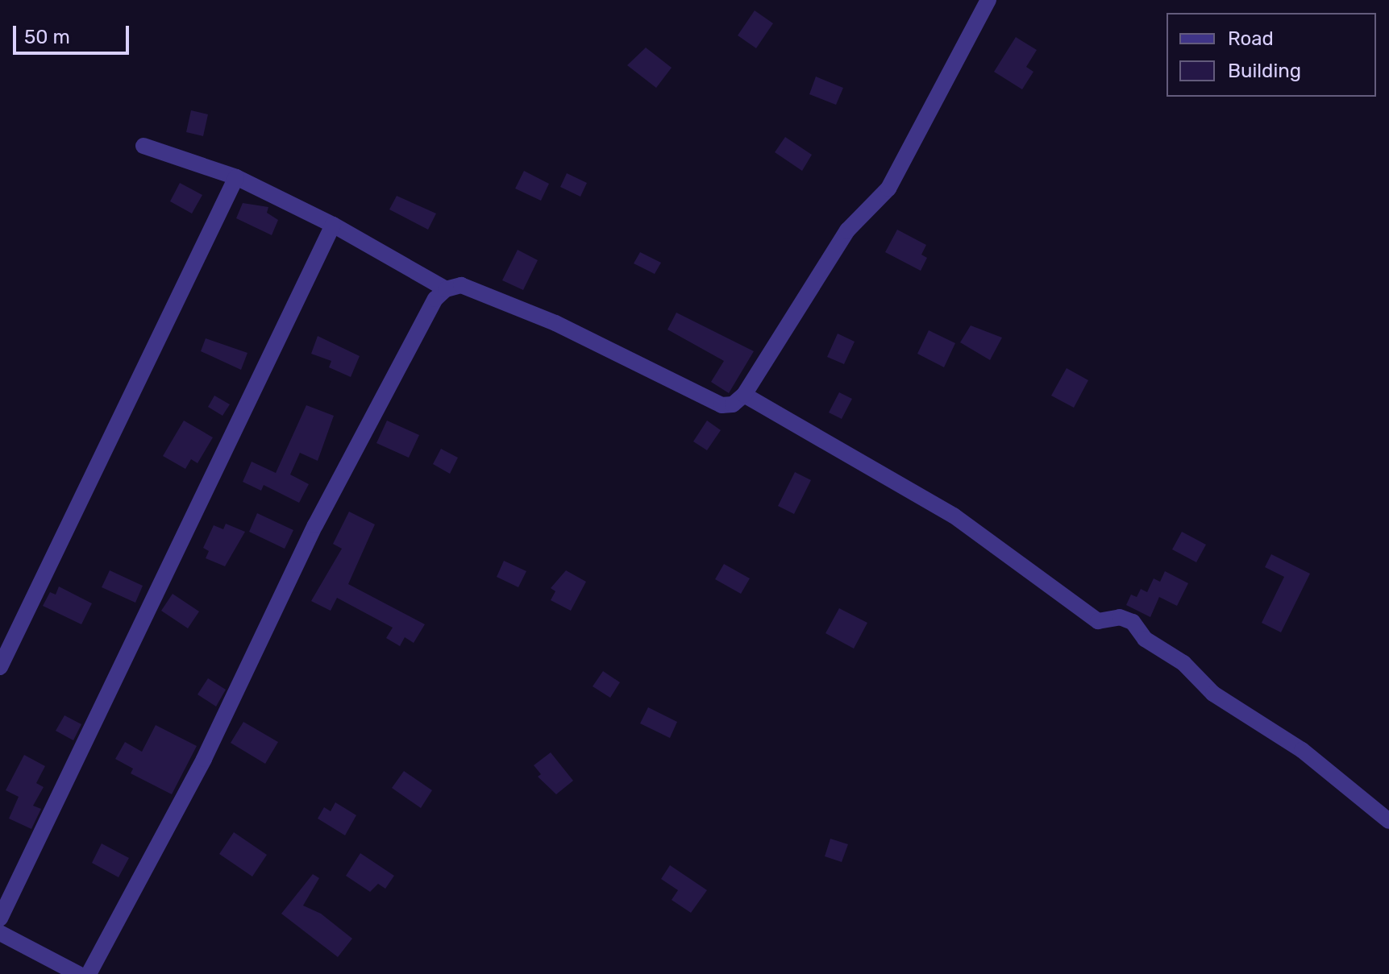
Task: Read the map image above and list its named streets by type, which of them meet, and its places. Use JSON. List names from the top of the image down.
{
  "legend": ["Road", "Building"],
  "scale_bar": "50 m"
}
